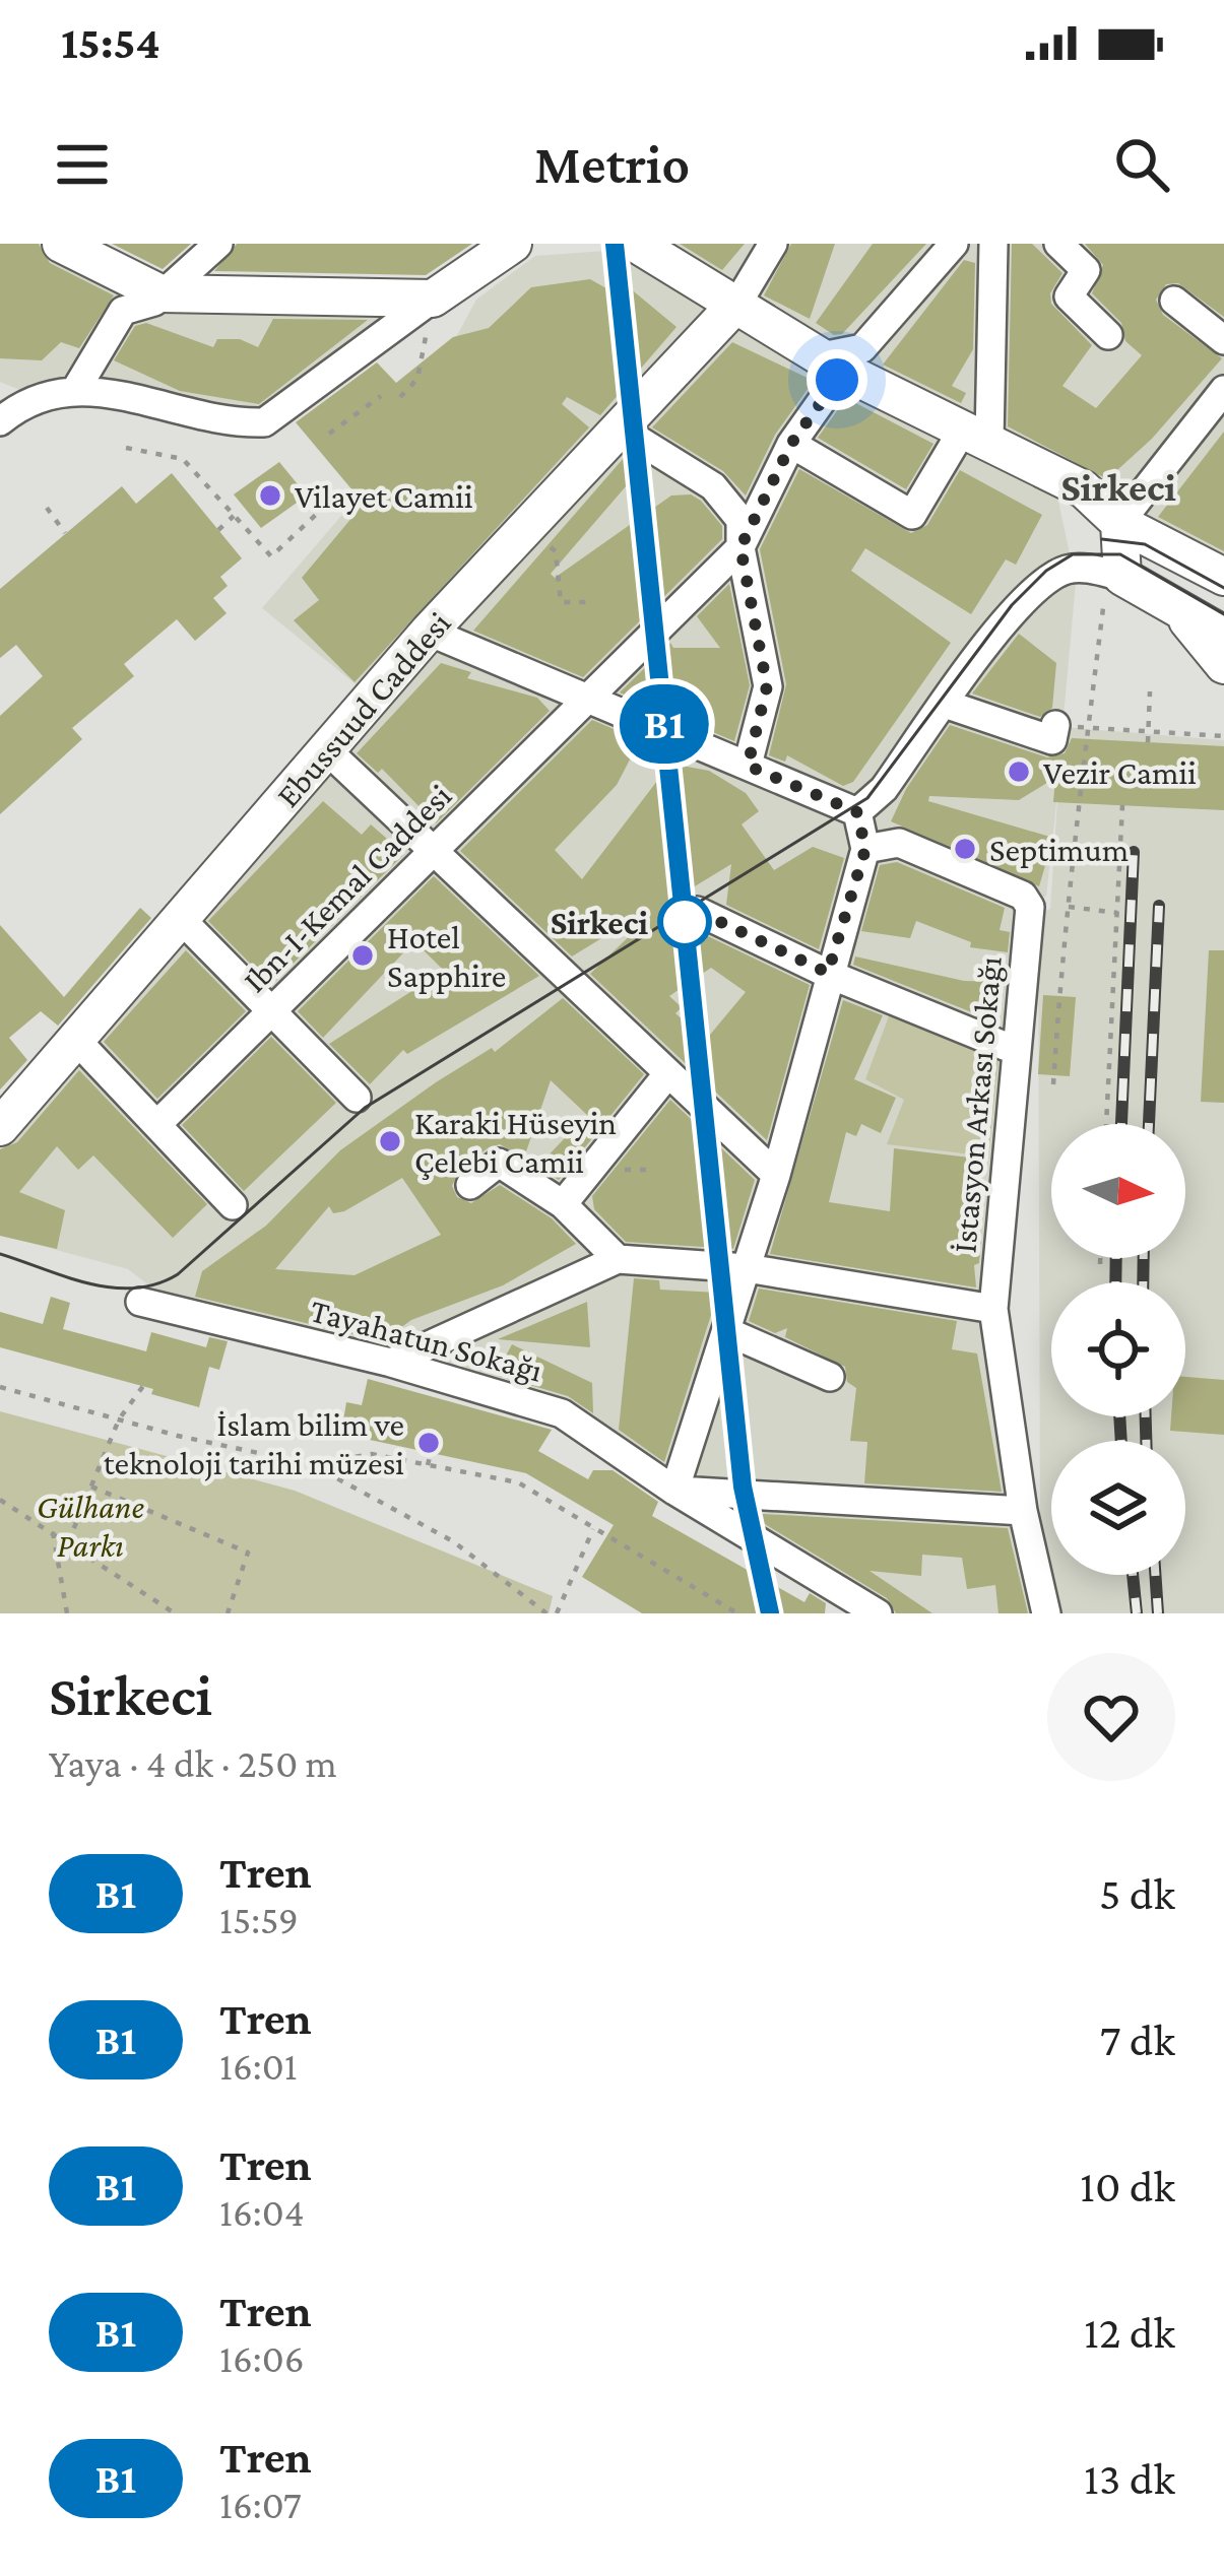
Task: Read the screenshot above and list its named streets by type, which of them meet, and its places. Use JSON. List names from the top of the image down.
{
  "streets": {
    "main road": ["Ebussuud Caddesi"],
    "street": ["Ibn-I-Kemal Caddesi", "İstasyon Arkası Sokağı", "Tayahatun Sokağı"]
  },
  "districts": ["Sirkeci"],
  "parks": ["Gülhane Parkı"],
  "places": [
    "Vilayet Camii",
    "Vezir Camii",
    "Septimum",
    "Sirkeci",
    "Hotel Sapphire",
    "Karaki Hüseyin Çelebi Camii",
    "İslam bilim ve teknoloji tarihi müzesi"
  ],
  "north": "right",
  "page": {
    "status": "15:54",
    "header": "Metrio",
    "on_map": "B1",
    "heading": ["Sirkeci", "Yaya · 4 dk · 250 m"],
    "list": [
      {
        "mark": "B1",
        "name": "Tren",
        "note": "15:59",
        "value": "5 dk"
      },
      {
        "mark": "B1",
        "name": "Tren",
        "note": "16:01",
        "value": "7 dk"
      },
      {
        "mark": "B1",
        "name": "Tren",
        "note": "16:04",
        "value": "10 dk"
      },
      {
        "mark": "B1",
        "name": "Tren",
        "note": "16:06",
        "value": "12 dk"
      },
      {
        "mark": "B1",
        "name": "Tren",
        "note": "16:07",
        "value": "13 dk"
      }
    ]
  }
}
